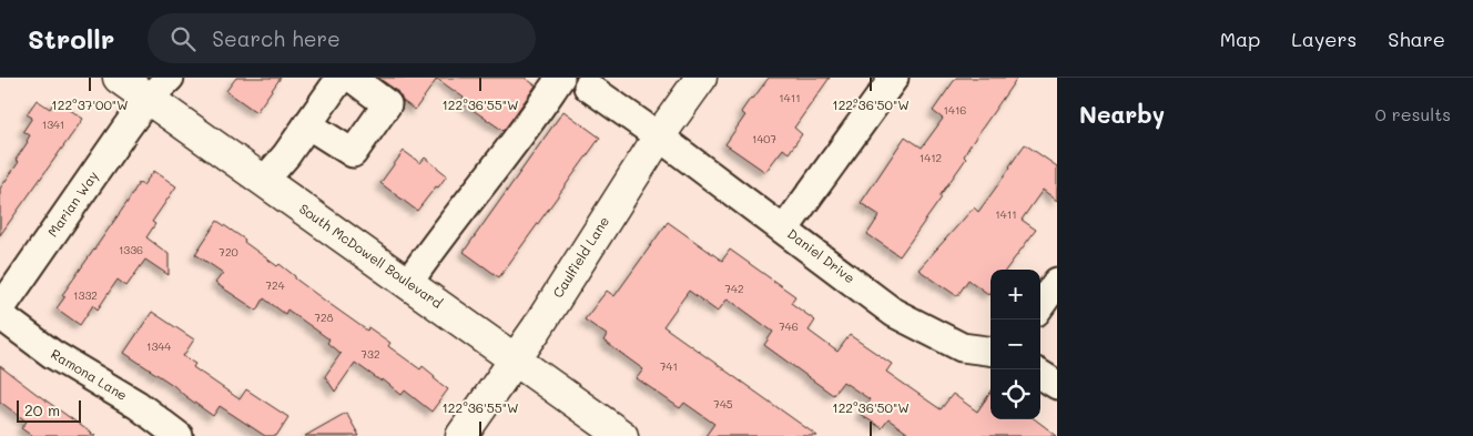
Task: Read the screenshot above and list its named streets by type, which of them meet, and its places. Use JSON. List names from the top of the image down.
{
  "streets": {
    "main road": ["South McDowell Boulevard", "Caulfield Lane"],
    "street": ["Marian Way", "Daniel Drive", "Ramona Lane"]
  },
  "crossings": [
    ["Marian Way", "South McDowell Boulevard"],
    ["South McDowell Boulevard", "Caulfield Lane"],
    ["Daniel Drive", "Caulfield Lane"]
  ],
  "house_numbers": [
    "1411",
    "1416",
    "1341",
    "1407",
    "1412",
    "1411",
    "1336",
    "720",
    "724",
    "742",
    "1332",
    "728",
    "746",
    "1344",
    "732",
    "741",
    "745"
  ],
  "scale_bar": "20 m",
  "page": {
    "header": "Strollr",
    "search": "Search here",
    "nav": ["Map", "Layers", "Share"],
    "heading": ["Nearby", "0 results"],
    "map_buttons": ["+", "−"],
    "scale": "20 m"
  },
  "coordinates": ["122°37'00\"W", "122°36'55\"W", "122°36'50\"W"]
}
